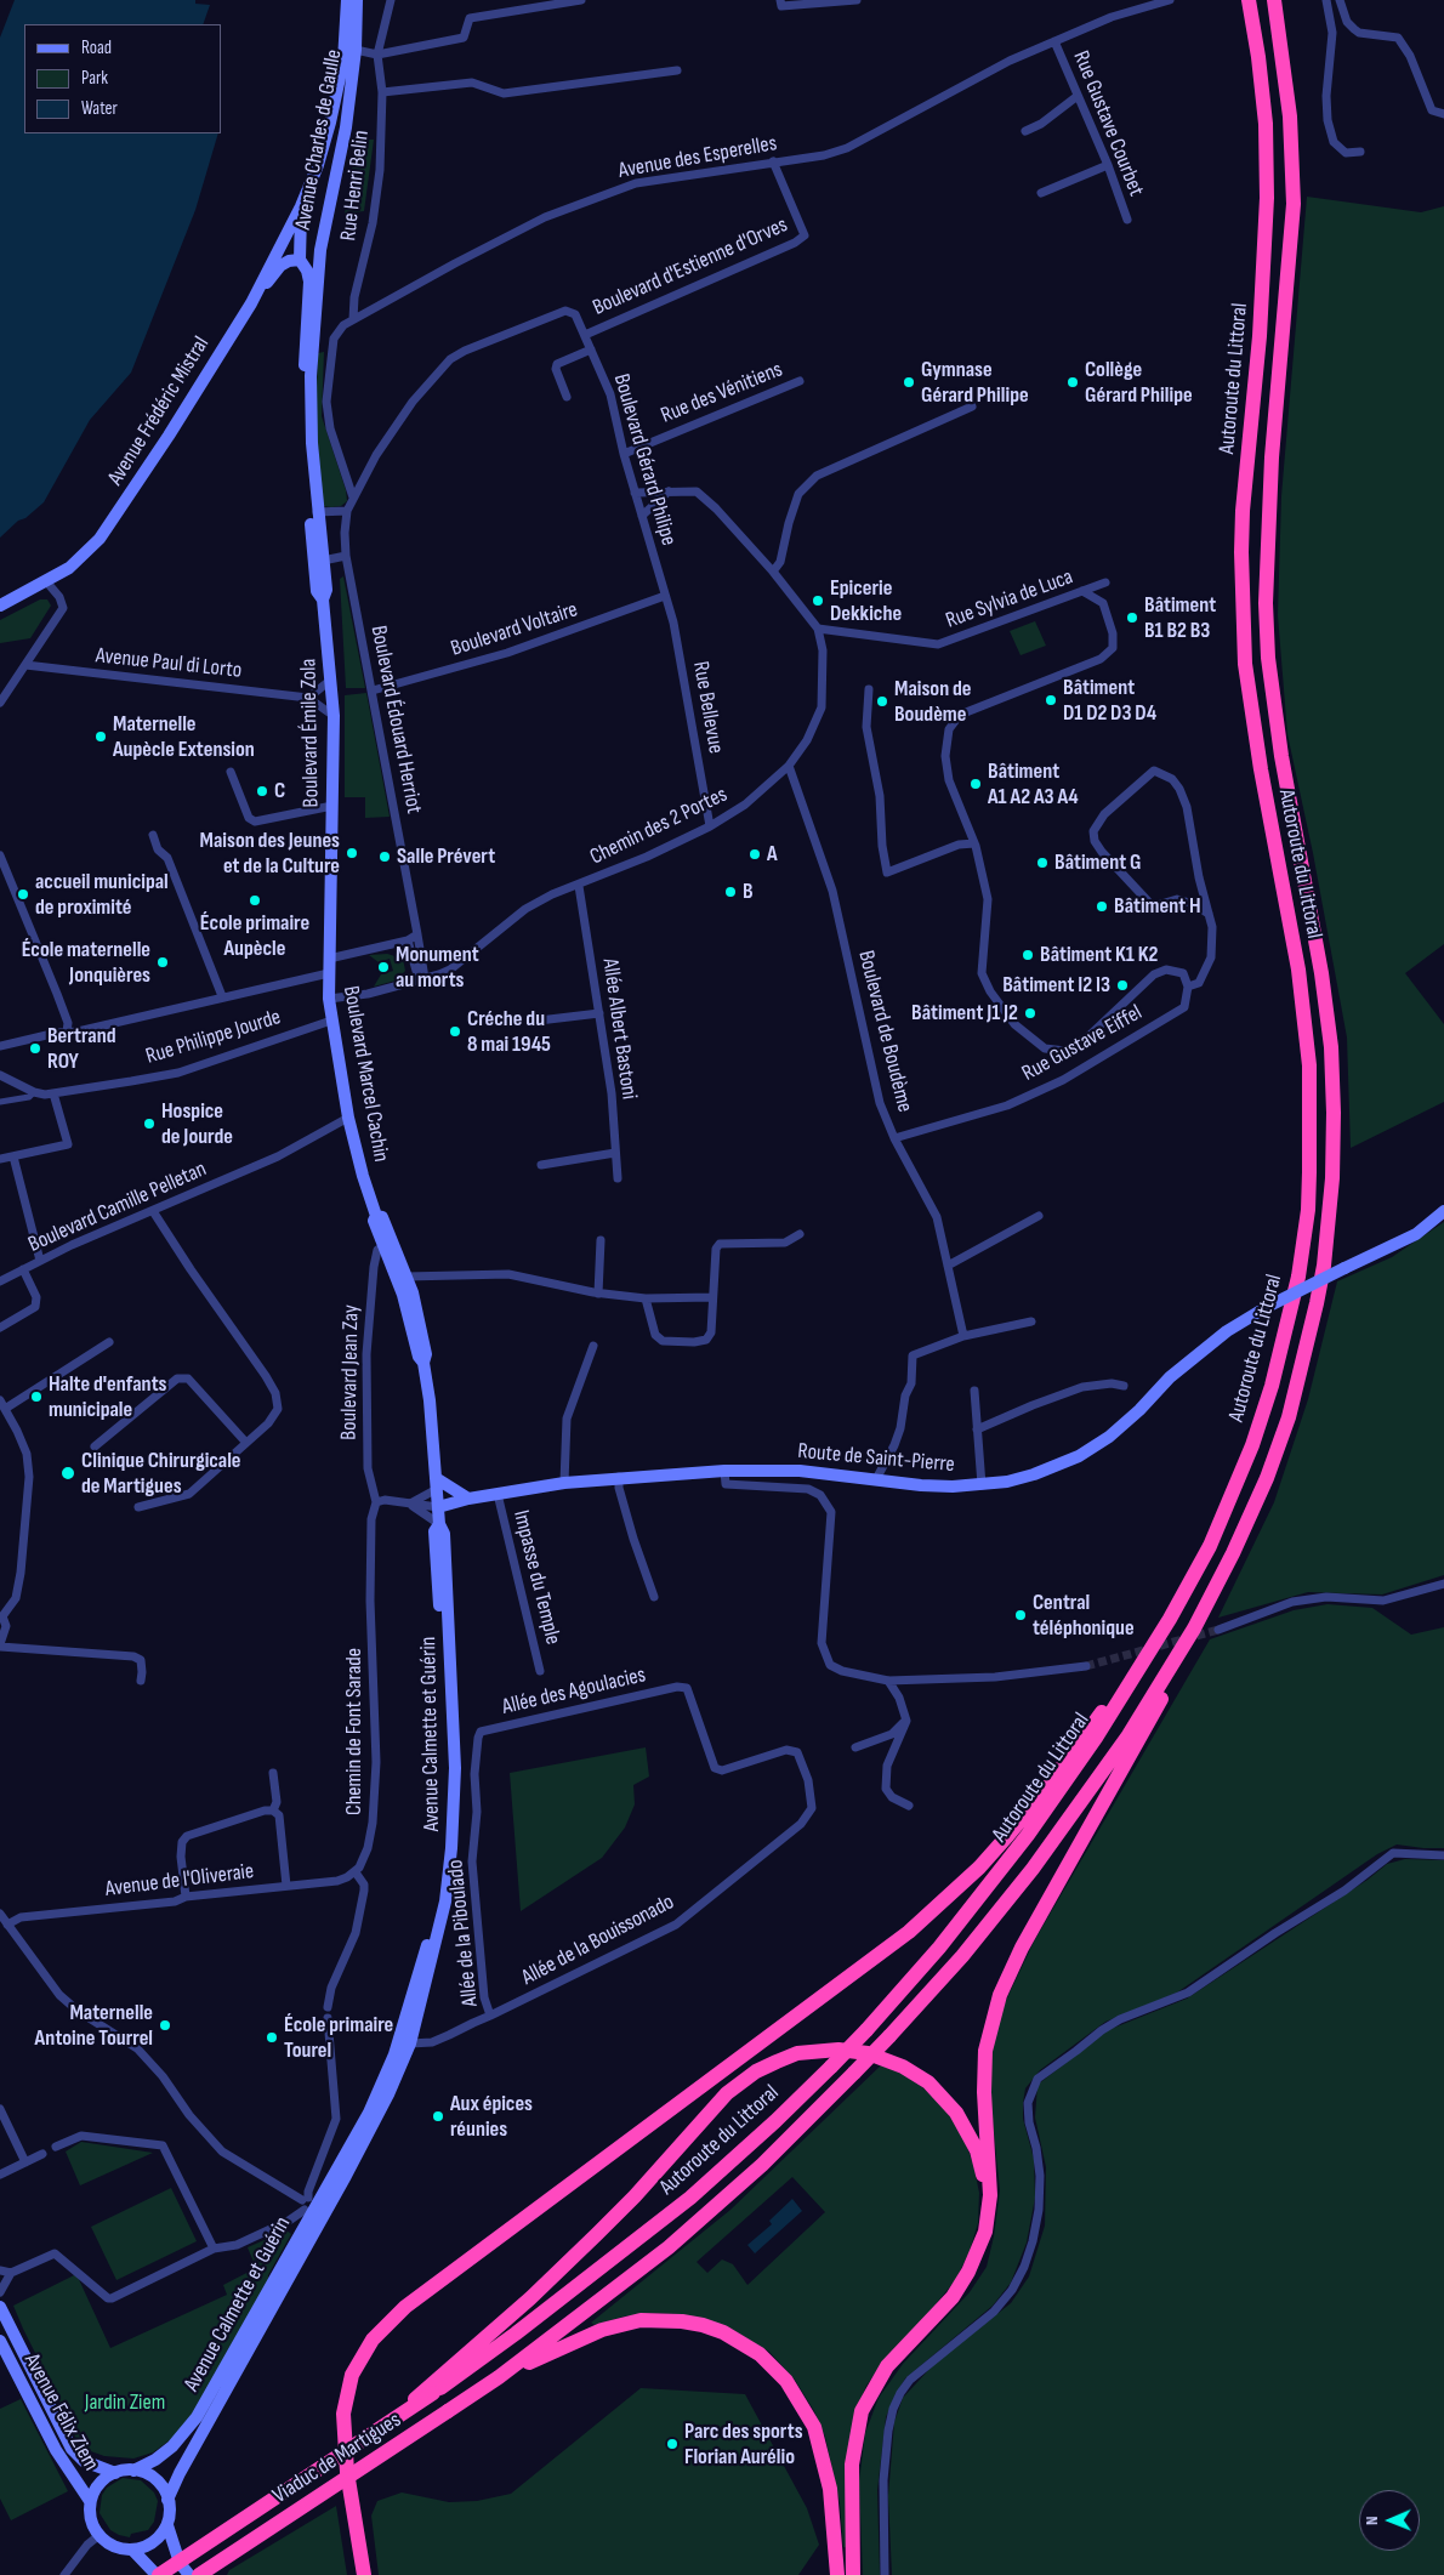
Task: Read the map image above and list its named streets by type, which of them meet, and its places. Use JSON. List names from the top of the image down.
{
  "streets": {
    "highway": ["Autoroute du Littoral", "Viaduc de Martigues"],
    "main road": [
      "Avenue Charles de Gaulle",
      "Avenue Frédéric Mistral",
      "Boulevard Émile Zola",
      "Boulevard Marcel Cachin",
      "Route de Saint-Pierre",
      "Avenue Calmette et Guérin",
      "Avenue Félix Ziem"
    ],
    "street": [
      "Rue Gustave Courbet",
      "Avenue des Esperelles",
      "Rue Henri Belin",
      "Boulevard d'Estienne d'Orves",
      "Rue des Vénitiens",
      "Boulevard Gérard Philipe",
      "Rue Sylvia de Luca",
      "Boulevard Voltaire",
      "Avenue Paul di Lorto",
      "Rue Bellevue",
      "Boulevard Édouard Herriot",
      "Chemin des 2 Portes",
      "Allée Albert Bastoni",
      "Boulevard de Boudème",
      "Rue Philippe Jourde",
      "Rue Gustave Eiffel",
      "Boulevard Camille Pelletan",
      "Boulevard Jean Zay",
      "Impasse du Temple",
      "Allée des Agoulacies",
      "Chemin de Font Sarade",
      "Avenue de l'Oliveraie",
      "Allée de la Piboulado",
      "Allée de la Bouissonado"
    ]
  },
  "crossings": [
    ["Rue Gustave Courbet", "Avenue des Esperelles"],
    ["Avenue Charles de Gaulle", "Avenue Frédéric Mistral"],
    ["Avenue Charles de Gaulle", "Boulevard Émile Zola"],
    ["Avenue des Esperelles", "Rue Henri Belin"],
    ["Avenue des Esperelles", "Boulevard d'Estienne d'Orves"],
    ["Avenue des Esperelles", "Boulevard Gérard Philipe"],
    ["Boulevard d'Estienne d'Orves", "Boulevard Gérard Philipe"],
    ["Autoroute du Littoral", "Viaduc de Martigues"],
    ["Rue des Vénitiens", "Boulevard Gérard Philipe"],
    ["Avenue Frédéric Mistral", "Boulevard Émile Zola"],
    ["Boulevard Gérard Philipe", "Boulevard Voltaire"],
    ["Boulevard Gérard Philipe", "Rue Bellevue"],
    ["Boulevard Gérard Philipe", "Chemin des 2 Portes"],
    ["Rue Sylvia de Luca", "Chemin des 2 Portes"],
    ["Boulevard Voltaire", "Rue Bellevue"],
    ["Boulevard Voltaire", "Boulevard Édouard Herriot"],
    ["Avenue Paul di Lorto", "Boulevard Émile Zola"],
    ["Rue Bellevue", "Chemin des 2 Portes"],
    ["Boulevard Édouard Herriot", "Chemin des 2 Portes"],
    ["Boulevard Émile Zola", "Boulevard Marcel Cachin"],
    ["Chemin des 2 Portes", "Allée Albert Bastoni"],
    ["Chemin des 2 Portes", "Boulevard de Boudème"],
    ["Chemin des 2 Portes", "Boulevard Marcel Cachin"],
    ["Boulevard de Boudème", "Rue Gustave Eiffel"],
    ["Rue Philippe Jourde", "Boulevard Marcel Cachin"],
    ["Boulevard Marcel Cachin", "Boulevard Camille Pelletan"],
    ["Boulevard Marcel Cachin", "Boulevard Jean Zay"],
    ["Boulevard Marcel Cachin", "Route de Saint-Pierre"],
    ["Boulevard Marcel Cachin", "Avenue Calmette et Guérin"],
    ["Boulevard Jean Zay", "Chemin de Font Sarade"],
    ["Route de Saint-Pierre", "Impasse du Temple"],
    ["Route de Saint-Pierre", "Avenue Calmette et Guérin"],
    ["Allée des Agoulacies", "Allée de la Piboulado"],
    ["Allée des Agoulacies", "Allée de la Bouissonado"],
    ["Chemin de Font Sarade", "Avenue de l'Oliveraie"],
    ["Avenue Calmette et Guérin", "Allée de la Bouissonado"],
    ["Avenue Calmette et Guérin", "Avenue Félix Ziem"],
    ["Allée de la Piboulado", "Allée de la Bouissonado"]
  ],
  "parks": ["Jardin Ziem"],
  "places": [
    "Gymnase Gérard Philipe",
    "Collège Gérard Philipe",
    "Epicerie Dekkiche",
    "Bâtiment B1 B2 B3",
    "Bâtiment D1 D2 D3 D4",
    "Maison de Boudème",
    "Maternelle Aupècle Extension",
    "Bâtiment A1 A2 A3 A4",
    "C",
    "Maison des Jeunes et de la Culture",
    "A",
    "Salle Prévert",
    "Bâtiment G",
    "B",
    "accueil municipal de proximité",
    "École primaire Aupècle",
    "Bâtiment H",
    "Bâtiment K1 K2",
    "École maternelle Jonquières",
    "Monument au morts",
    "Bâtiment I2 I3",
    "Bâtiment J1 J2",
    "Créche du 8 mai 1945",
    "Bertrand ROY",
    "Hospice de Jourde",
    "Halte d'enfants municipale",
    "Clinique Chirurgicale de Martigues",
    "Central téléphonique",
    "Maternelle Antoine Tourrel",
    "École primaire Tourel",
    "Aux épices réunies",
    "Parc des sports Florian Aurélio"
  ],
  "legend": ["Road", "Park", "Water"],
  "north": "left"
}
